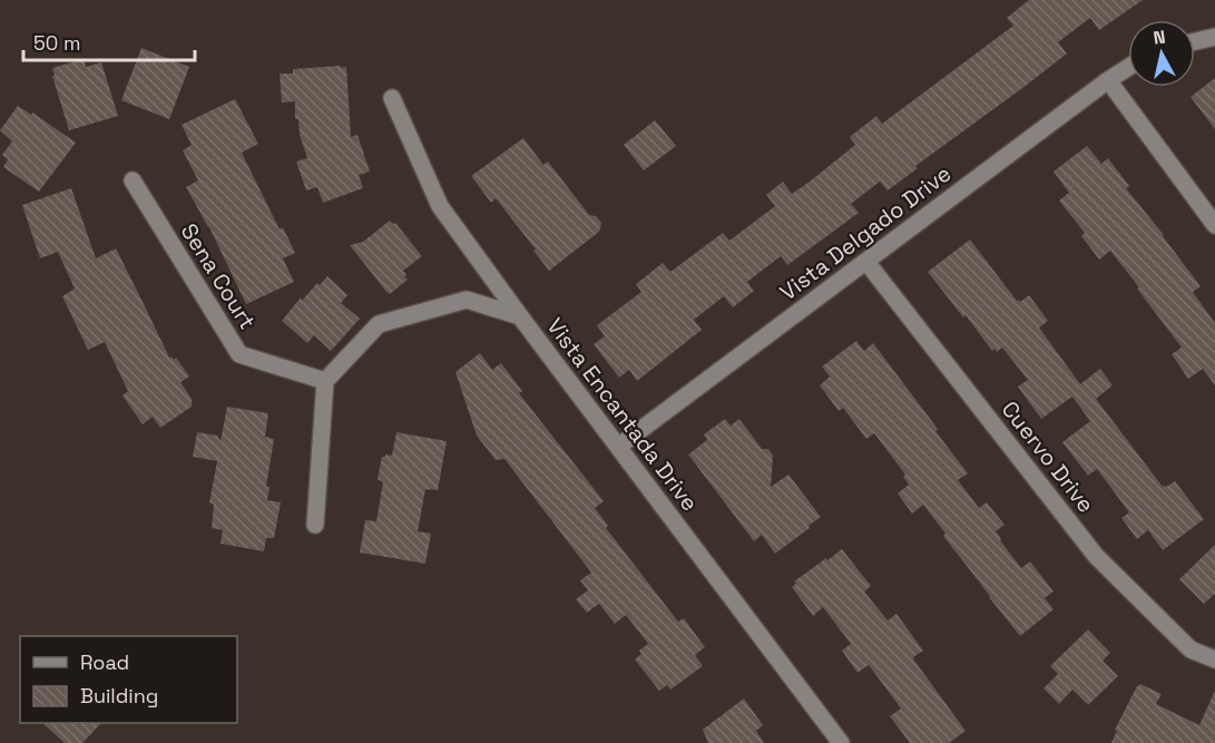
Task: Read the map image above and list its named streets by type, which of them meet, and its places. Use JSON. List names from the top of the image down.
{
  "streets": {
    "street": [
      "Vista Delgado Drive",
      "Sena Court",
      "Vista Encantada Drive",
      "Cuervo Drive"
    ]
  },
  "crossings": [
    ["Vista Delgado Drive", "Vista Encantada Drive"],
    ["Vista Delgado Drive", "Cuervo Drive"]
  ],
  "legend": ["Road", "Building"],
  "scale_bar": "50 m",
  "north": "top"
}
